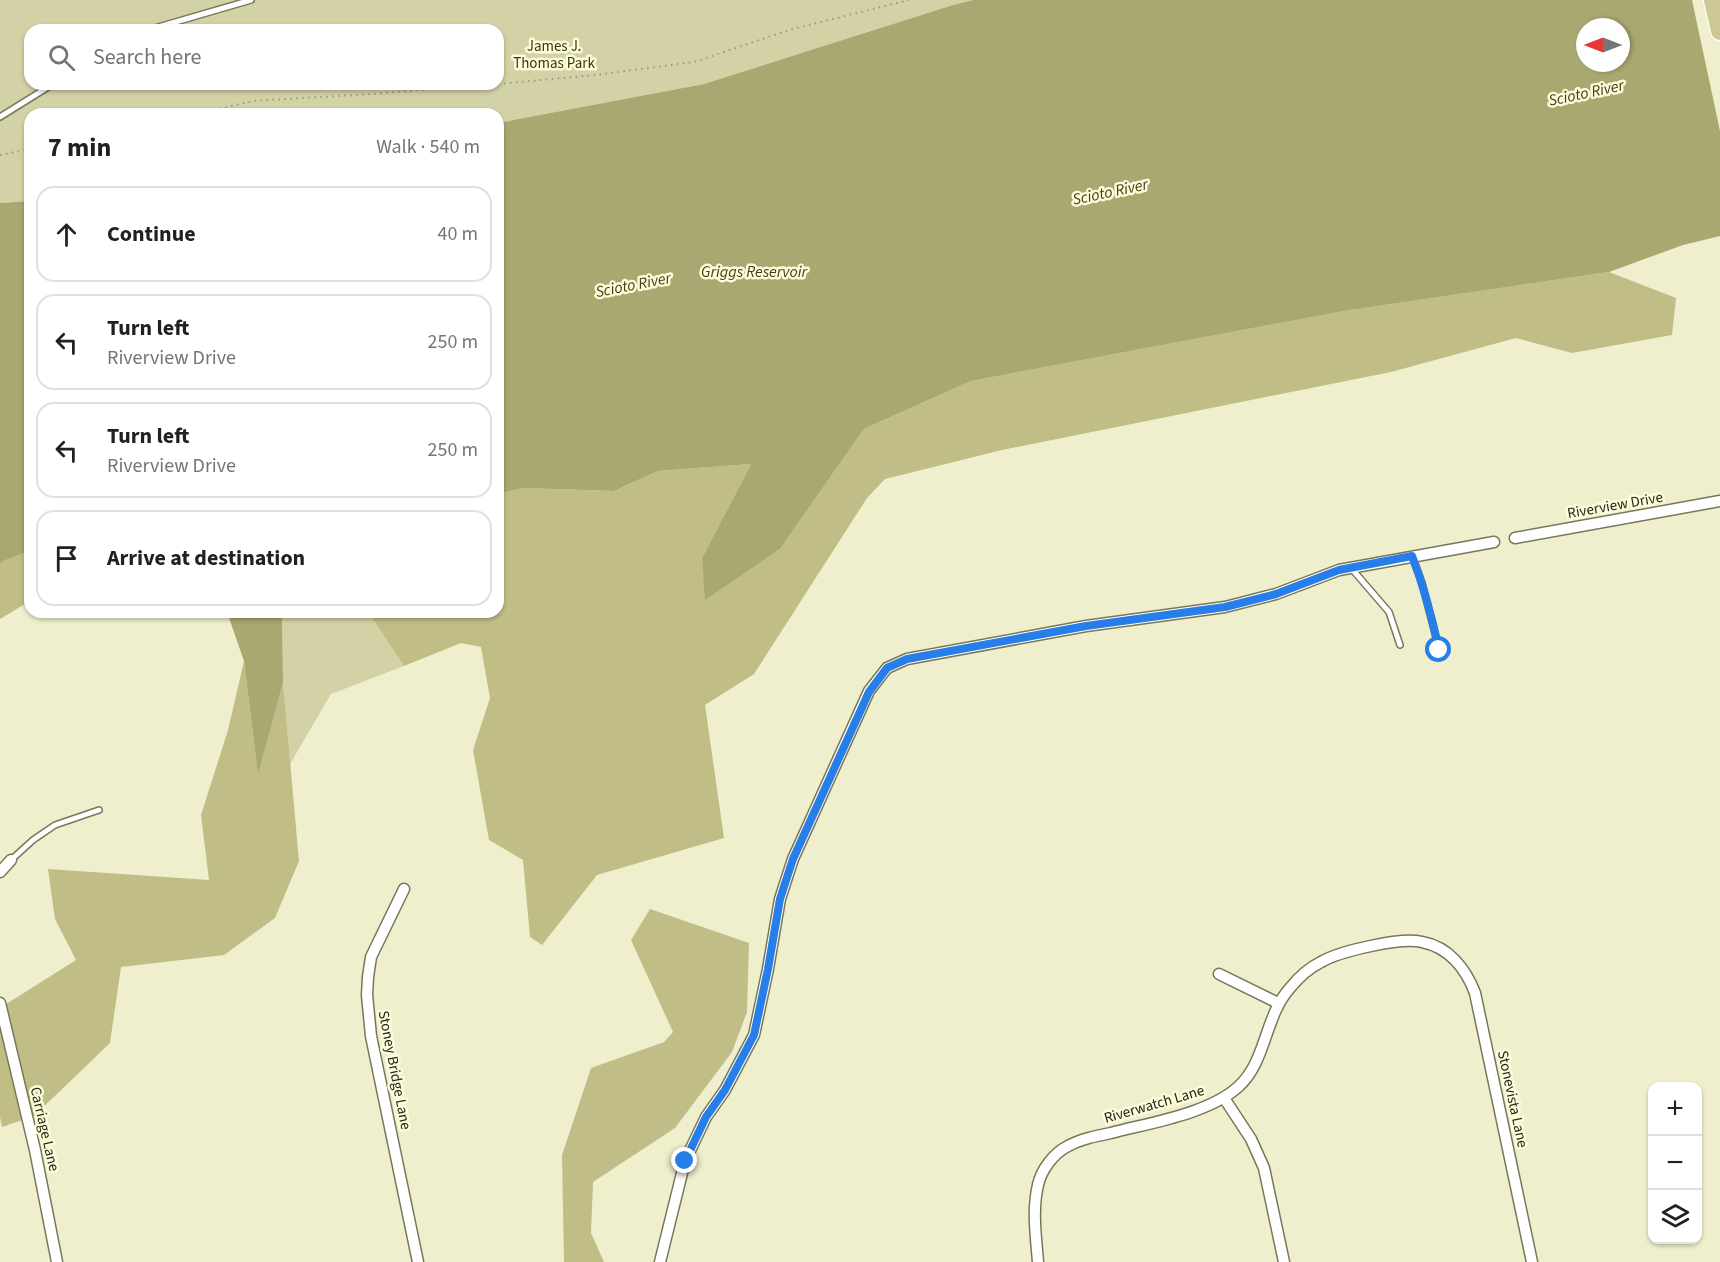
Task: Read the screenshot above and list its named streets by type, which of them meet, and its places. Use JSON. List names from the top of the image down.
{
  "streets": {
    "street": [
      "Riverview Drive",
      "Stoney Bridge Lane",
      "Stonevista Lane",
      "Riverwatch Lane",
      "Carriage Lane"
    ]
  },
  "crossings": [
    ["Stonevista Lane", "Riverwatch Lane"]
  ],
  "water": ["Scioto River", "Griggs Reservoir"],
  "parks": ["James J. Thomas Park"],
  "north": "left",
  "page": {
    "search": "Search here",
    "heading": ["7 min", "Walk · 540 m"],
    "list": [
      ["Continue", "40 m"],
      ["Turn left", "Riverview Drive", "250 m"],
      ["Turn left", "Riverview Drive", "250 m"],
      "Arrive at destination"
    ],
    "map_buttons": ["+", "−"]
  }
}
